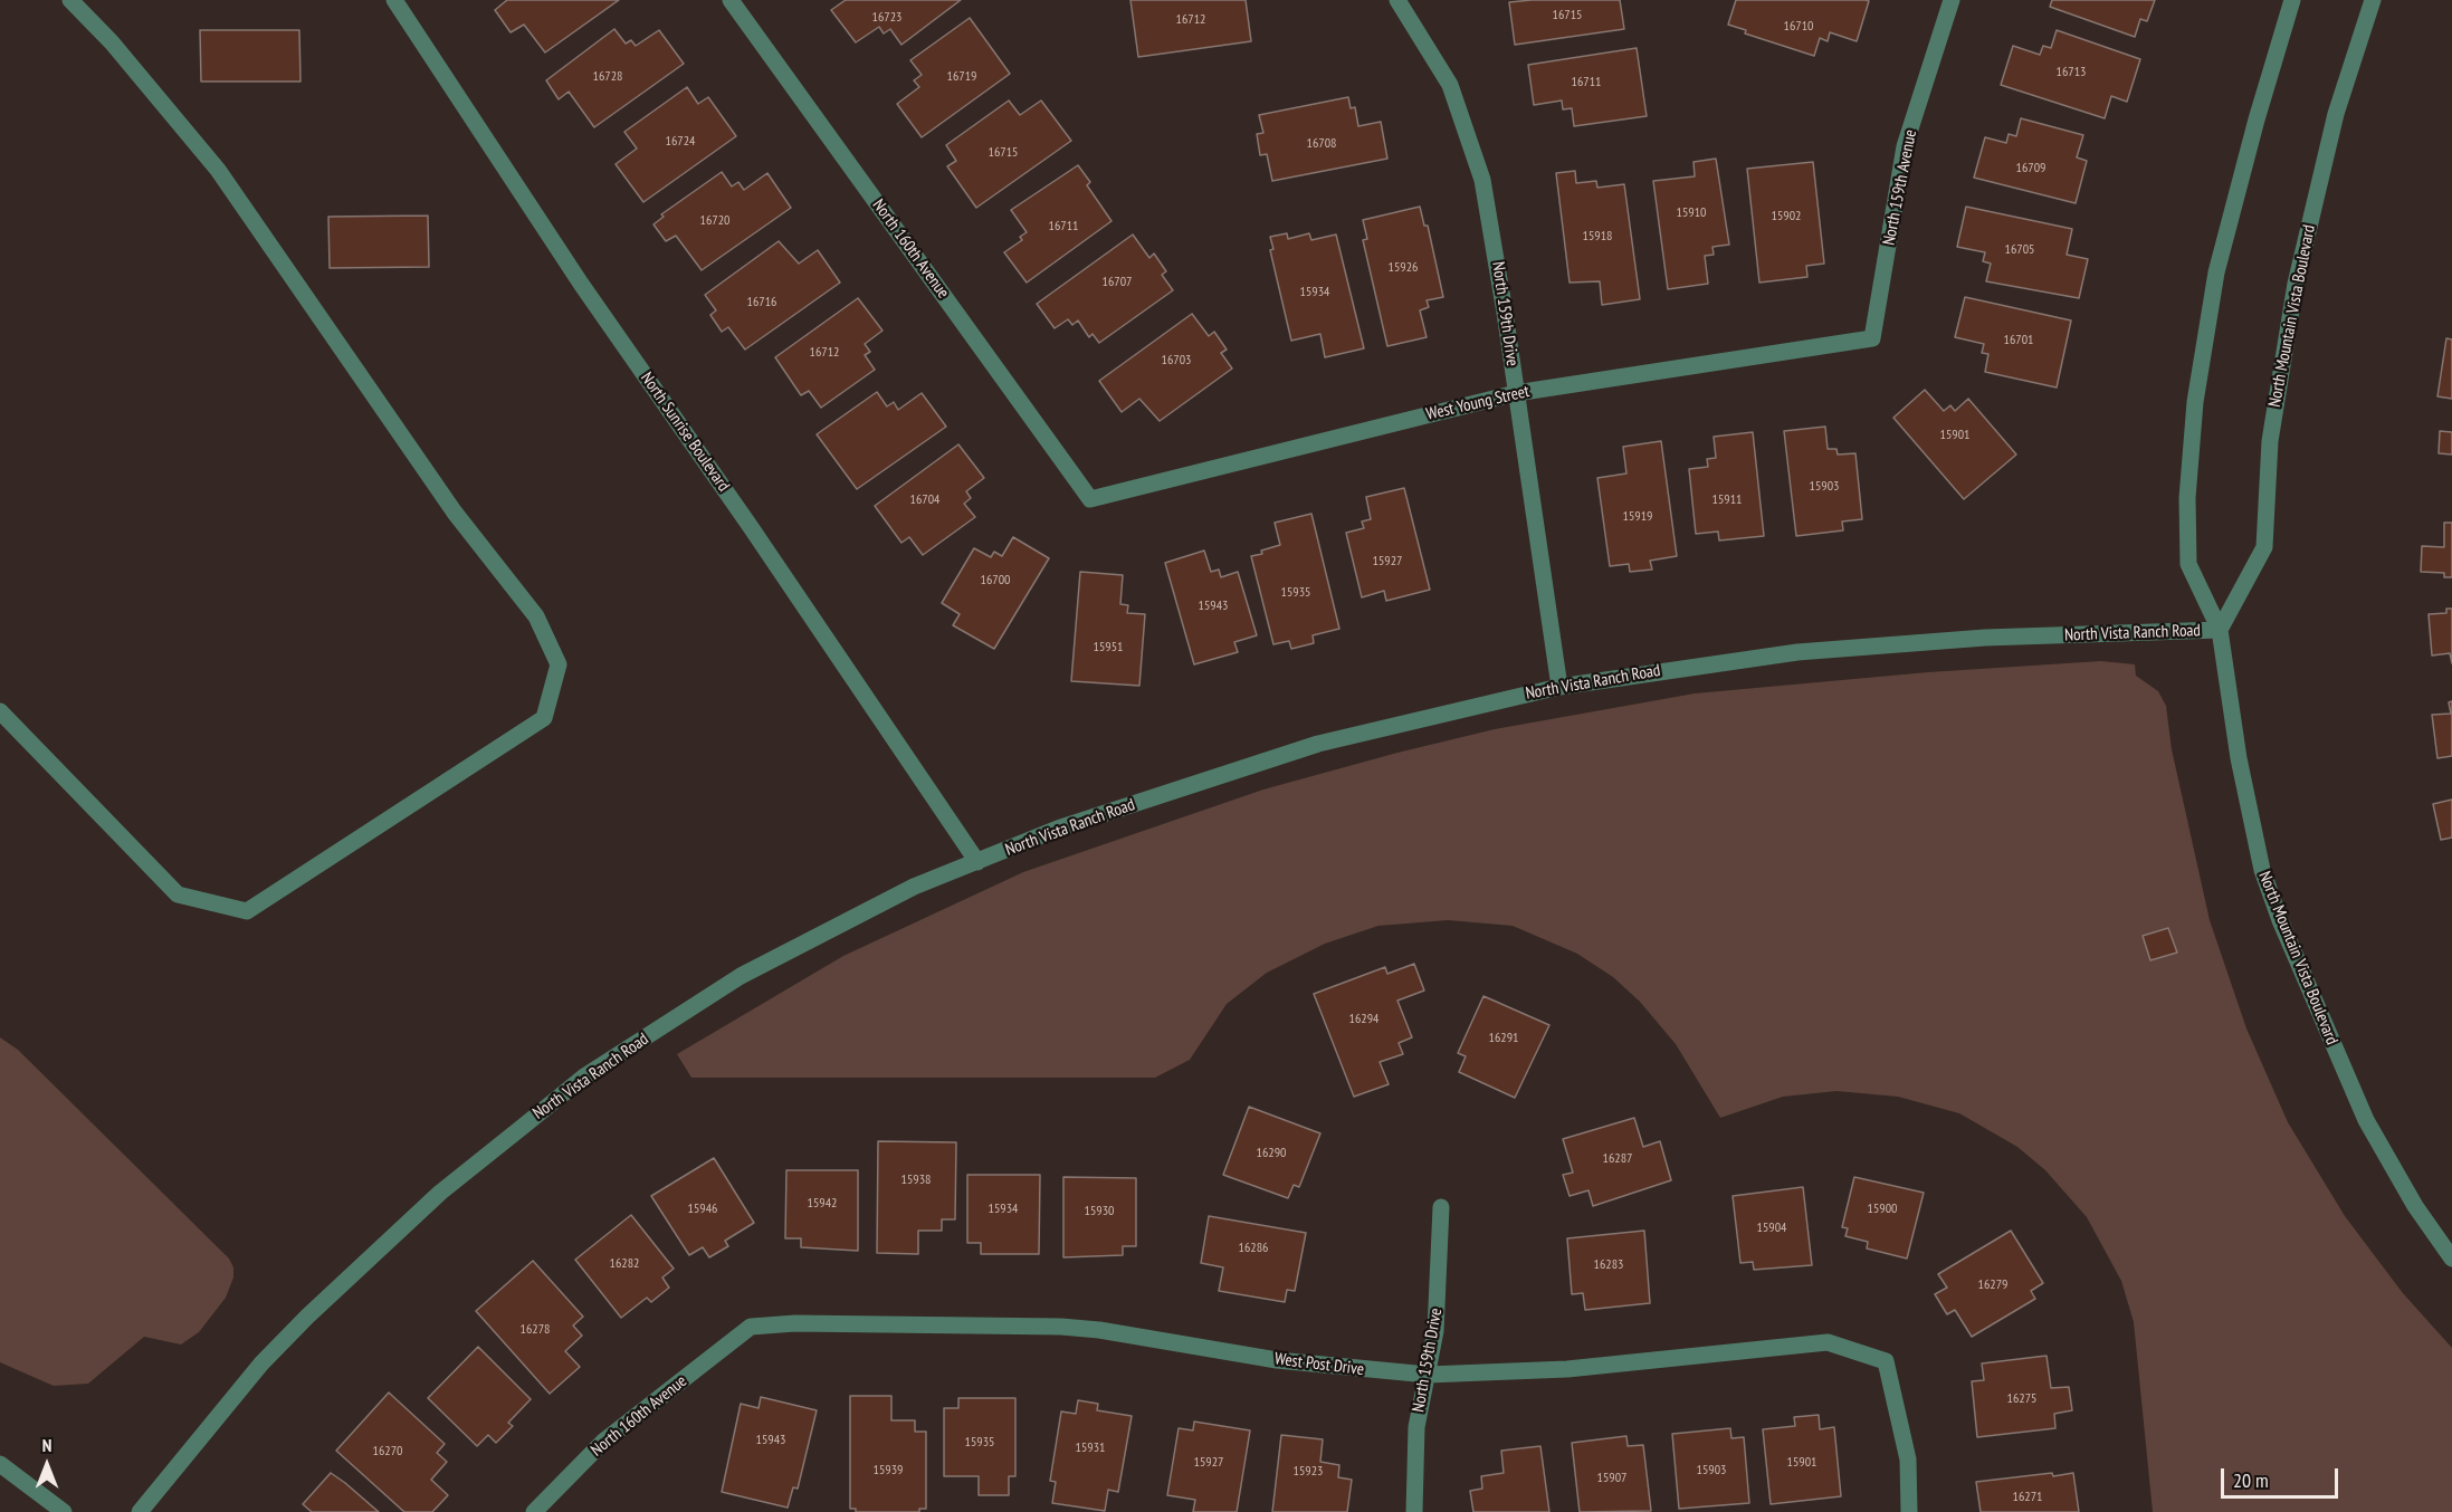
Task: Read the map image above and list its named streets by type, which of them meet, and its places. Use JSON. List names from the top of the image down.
{
  "streets": {
    "street": [
      "North 159th Avenue",
      "North 160th Avenue",
      "North 159th Drive",
      "North Mountain Vista Boulevard",
      "West Young Street",
      "North Sunrise Boulevard",
      "North Vista Ranch Road",
      "West Post Drive"
    ]
  },
  "crossings": [
    ["North 159th Avenue", "West Young Street"],
    ["North 160th Avenue", "West Young Street"],
    ["North 160th Avenue", "West Post Drive"],
    ["North 159th Drive", "West Young Street"],
    ["North 159th Drive", "North Vista Ranch Road"],
    ["North 159th Drive", "West Post Drive"],
    ["North Mountain Vista Boulevard", "North Vista Ranch Road"],
    ["North Sunrise Boulevard", "North Vista Ranch Road"]
  ],
  "house_numbers": [
    "16715",
    "16723",
    "16712",
    "16710",
    "16713",
    "16728",
    "16719",
    "16711",
    "16724",
    "16708",
    "16715",
    "16709",
    "15910",
    "15902",
    "16720",
    "16711",
    "15918",
    "16705",
    "15926",
    "16707",
    "15934",
    "16716",
    "16701",
    "16712",
    "16703",
    "15901",
    "15903",
    "16704",
    "15911",
    "15919",
    "15927",
    "16700",
    "15935",
    "15943",
    "15951",
    "16294",
    "16291",
    "16290",
    "16287",
    "15938",
    "15942",
    "15946",
    "15934",
    "15900",
    "15930",
    "15904",
    "16286",
    "16282",
    "16283",
    "16279",
    "16278",
    "16275",
    "15943",
    "15935",
    "15931",
    "16270",
    "15927",
    "15901",
    "15939",
    "15903",
    "15923",
    "15907",
    "16271"
  ],
  "scale_bar": "20 m",
  "north": "top"
}
